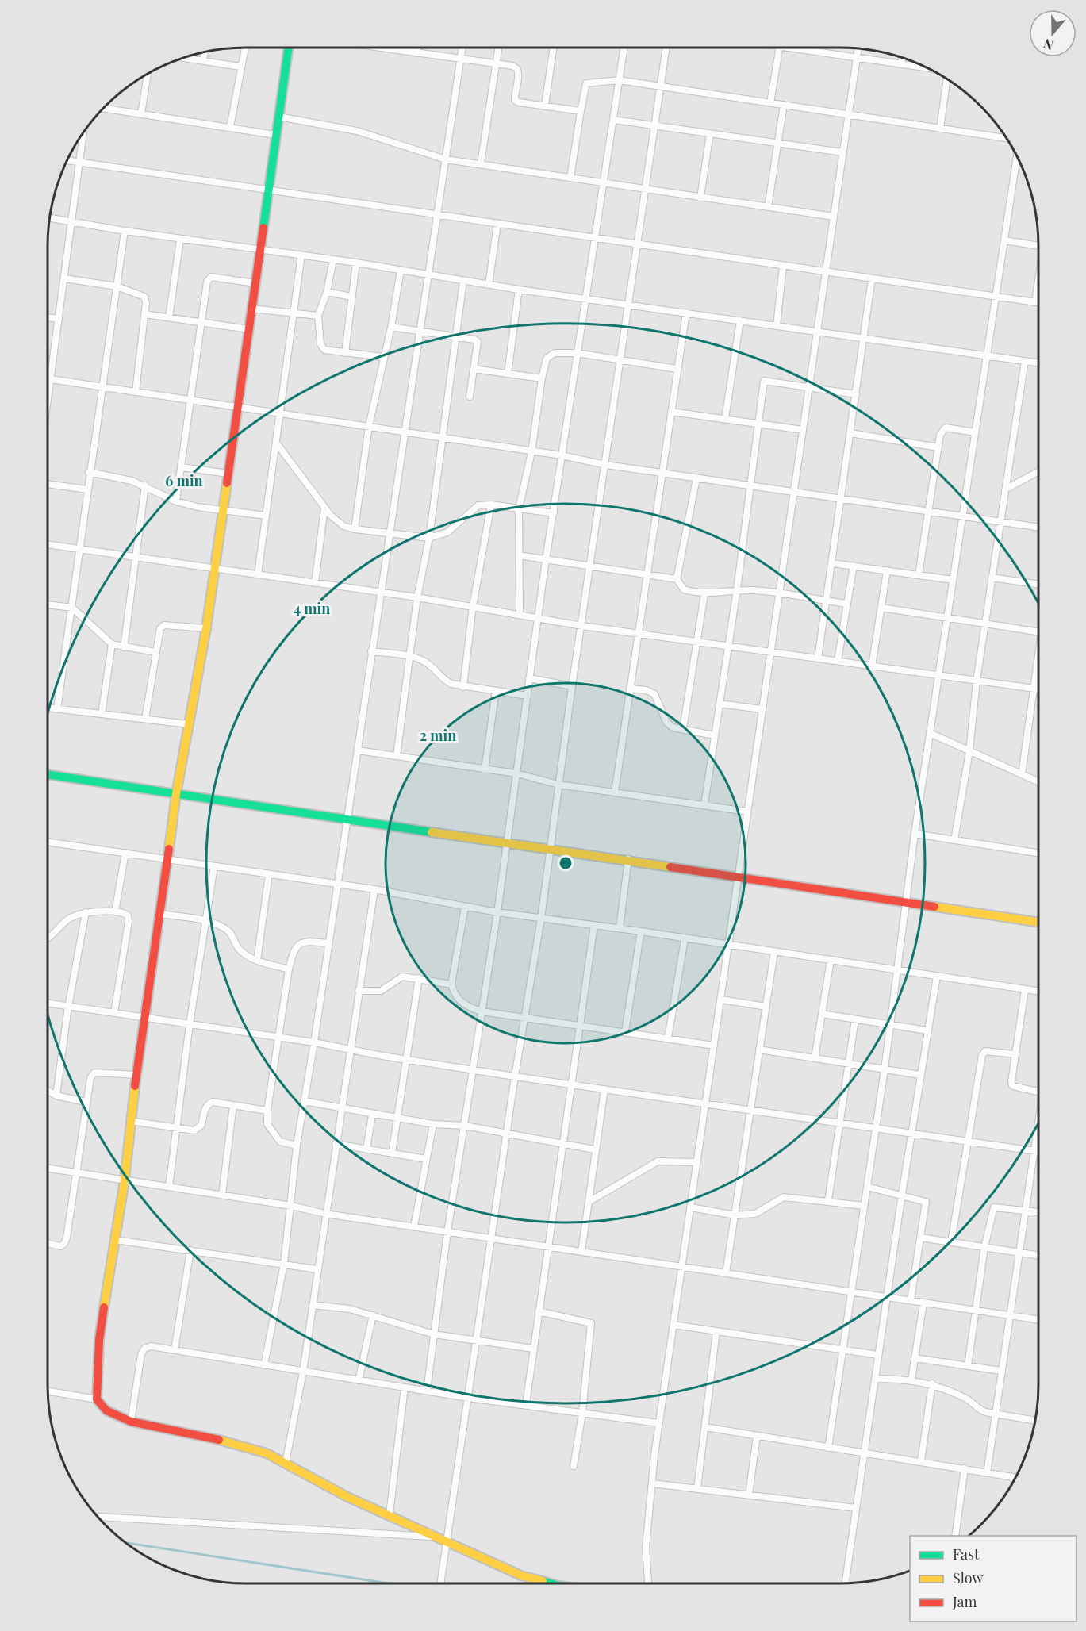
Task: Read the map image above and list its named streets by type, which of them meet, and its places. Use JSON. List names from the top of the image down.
{
  "legend": ["Fast", "Slow", "Jam"],
  "north": "bottom",
  "rings": ["6 min", "4 min", "2 min"]
}
